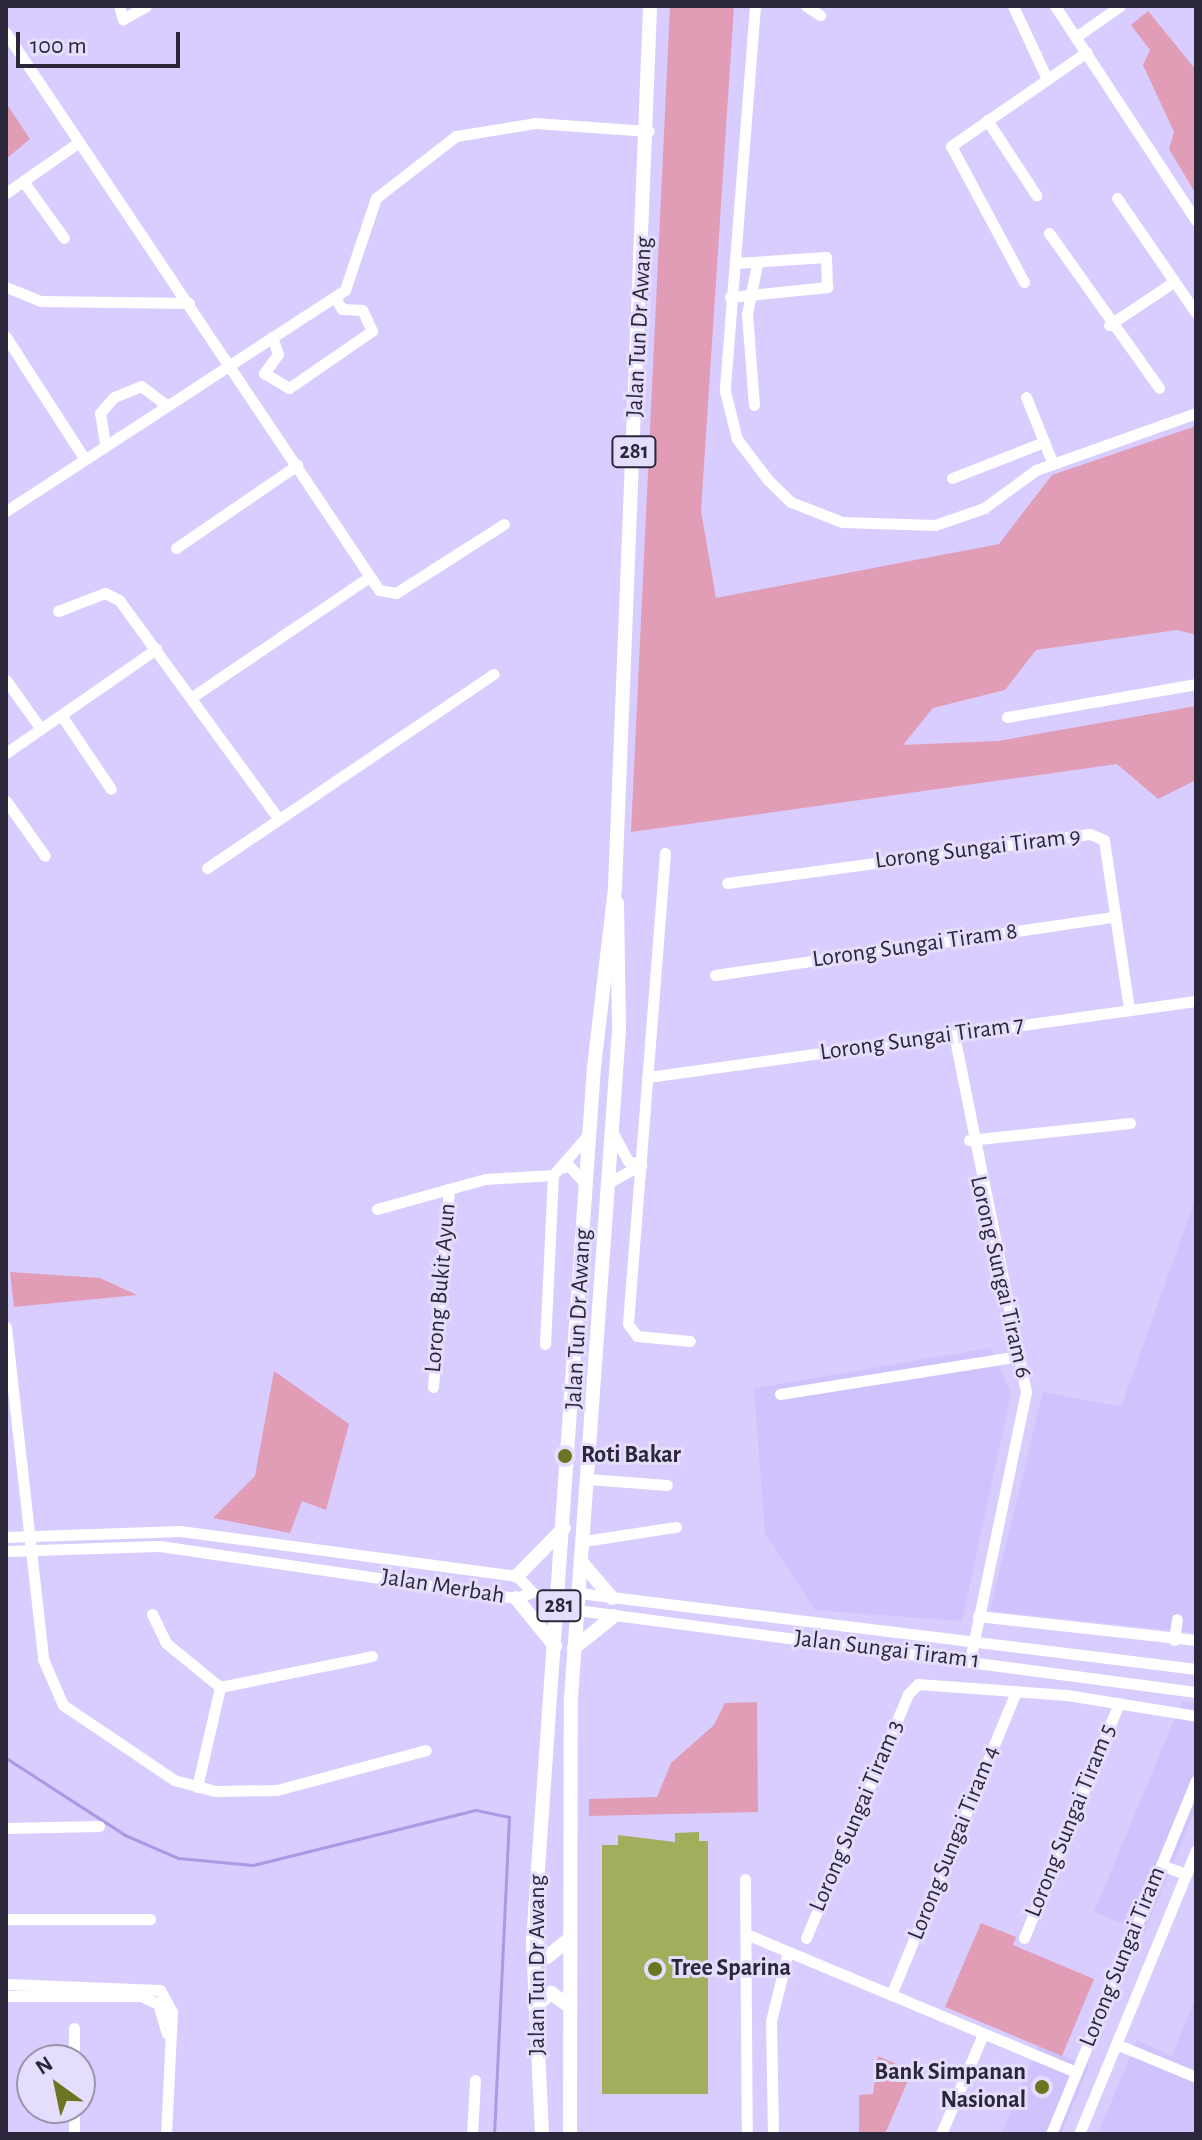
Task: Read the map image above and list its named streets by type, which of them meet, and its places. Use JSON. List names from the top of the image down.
{
  "streets": {
    "main road": ["Jalan Tun Dr Awang", "281"],
    "street": [
      "Lorong Sungai Tiram 9",
      "Lorong Sungai Tiram 8",
      "Lorong Sungai Tiram 7",
      "Lorong Sungai Tiram 6",
      "Lorong Bukit Ayun",
      "Jalan Merbah",
      "Jalan Sungai Tiram 1",
      "Lorong Sungai Tiram 3",
      "Lorong Sungai Tiram 5",
      "Lorong Sungai Tiram 4",
      "Lorong Sungai Tiram"
    ]
  },
  "crossings": [
    ["Jalan Tun Dr Awang", "Jalan Sungai Tiram 1"],
    ["Lorong Sungai Tiram 9", "Lorong Sungai Tiram 8"],
    ["Lorong Sungai Tiram 9", "Lorong Sungai Tiram 7"],
    ["Lorong Sungai Tiram 7", "Lorong Sungai Tiram 6"],
    ["Lorong Sungai Tiram 6", "Jalan Sungai Tiram 1"],
    ["Lorong Sungai Tiram 3", "Lorong Sungai Tiram 4"]
  ],
  "places": ["Roti Bakar", "Tree Sparina", "Bank Simpanan Nasional"],
  "scale_bar": "100 m",
  "north": "top left"
}
